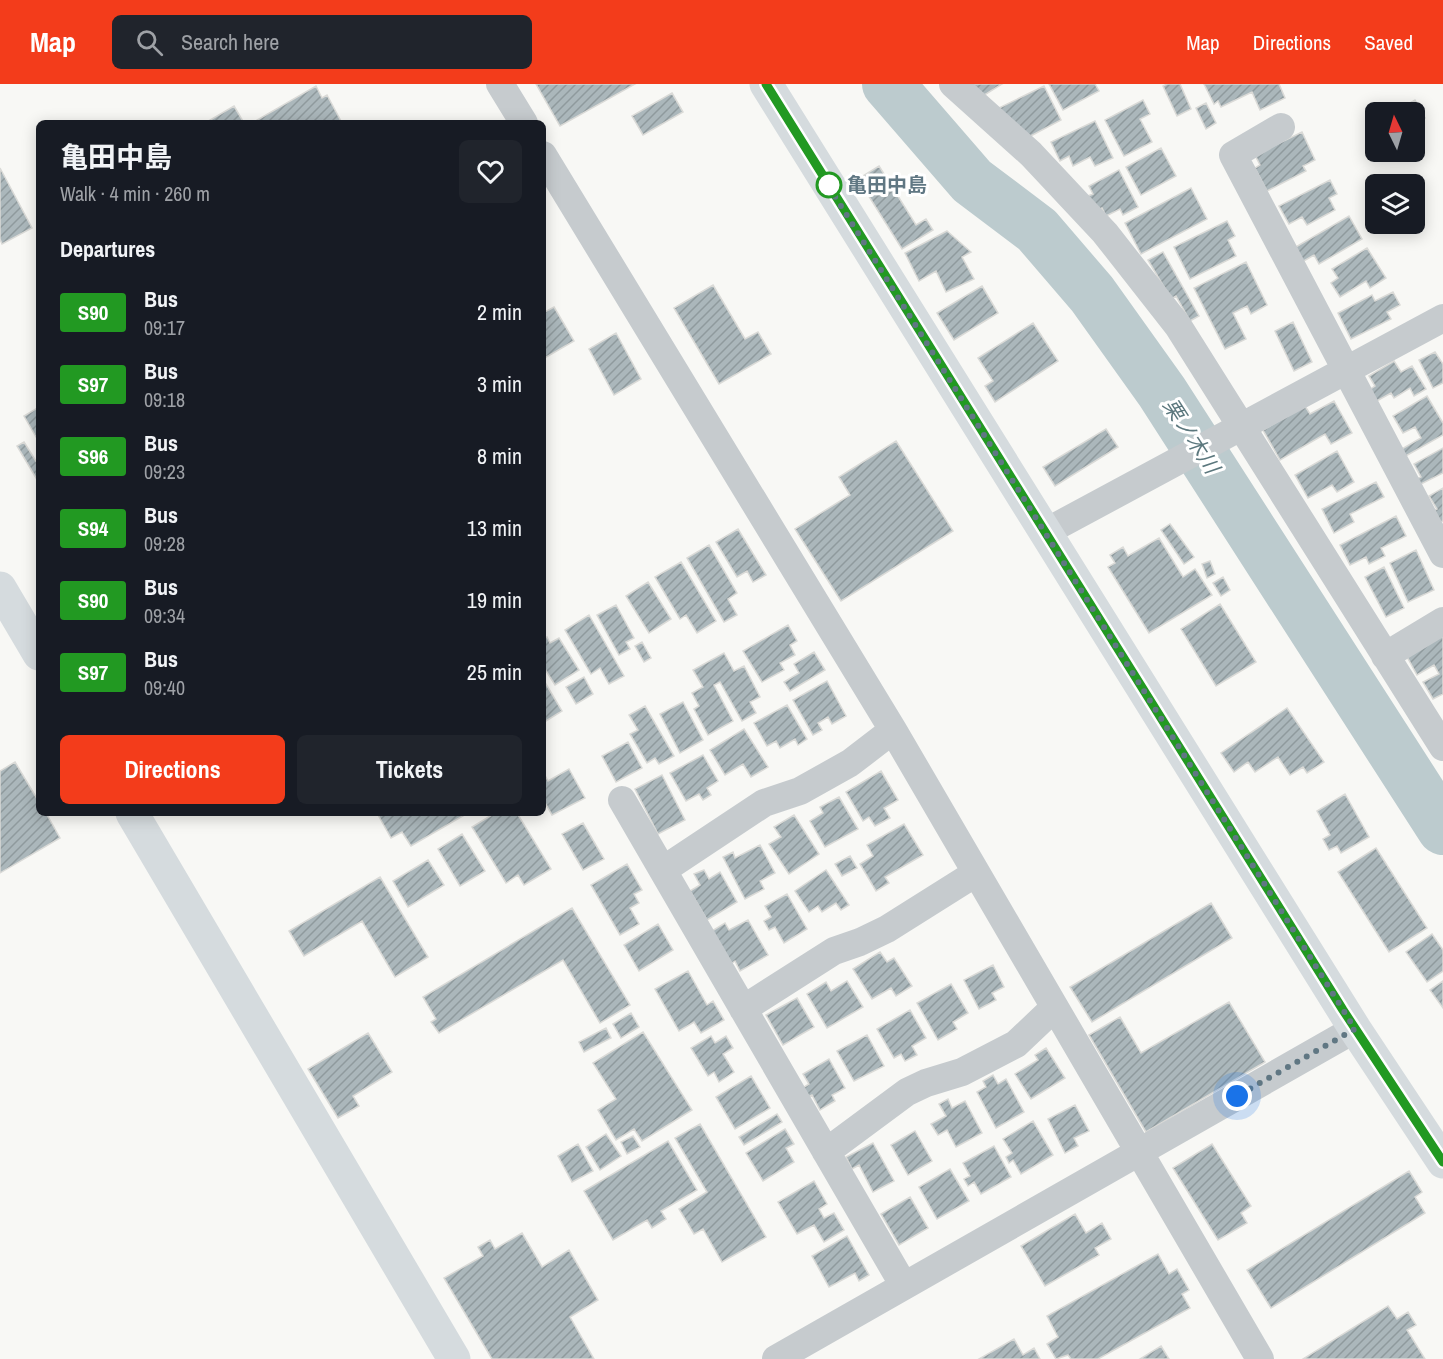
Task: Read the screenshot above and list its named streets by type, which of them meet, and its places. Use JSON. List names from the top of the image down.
{
  "water": ["栗ノ木川"],
  "places": ["亀田中島"],
  "lines": ["bus line S90"],
  "north": "top",
  "page": {
    "header": "Map",
    "search": "Search here",
    "nav": ["Map", "Directions", "Saved"],
    "heading": [
      ["亀田中島", "Walk · 4 min · 260 m"],
      "Departures"
    ],
    "list": [
      {
        "mark": "S90",
        "name": "Bus",
        "note": "09:17",
        "value": "2 min"
      },
      {
        "mark": "S97",
        "name": "Bus",
        "note": "09:18",
        "value": "3 min"
      },
      {
        "mark": "S96",
        "name": "Bus",
        "note": "09:23",
        "value": "8 min"
      },
      {
        "mark": "S94",
        "name": "Bus",
        "note": "09:28",
        "value": "13 min"
      },
      {
        "mark": "S90",
        "name": "Bus",
        "note": "09:34",
        "value": "19 min"
      },
      {
        "mark": "S97",
        "name": "Bus",
        "note": "09:40",
        "value": "25 min"
      }
    ],
    "buttons": ["Directions", "Tickets"]
  }
}
